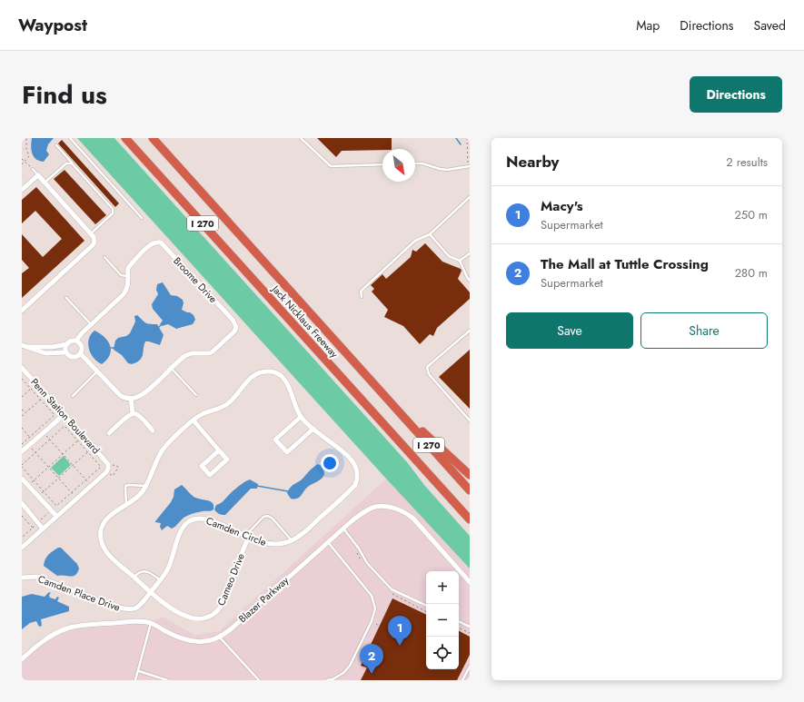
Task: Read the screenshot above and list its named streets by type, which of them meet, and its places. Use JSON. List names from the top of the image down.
{
  "streets": {
    "highway": ["I 270", "Jack Nicklaus Freeway"],
    "street": [
      "Broome Drive",
      "Penn Station Boulevard",
      "Camden Circle",
      "Cameo Drive",
      "Camden Place Drive",
      "Blazer Parkway"
    ]
  },
  "crossings": [
    ["Camden Circle", "Cameo Drive"],
    ["Camden Circle", "Camden Place Drive"],
    ["Cameo Drive", "Camden Place Drive"]
  ],
  "north": "bottom right",
  "page": {
    "header": "Waypost",
    "nav": ["Map", "Directions", "Saved"],
    "title": "Find us",
    "buttons": [
      "Directions",
      ["Save", "Share"]
    ],
    "heading": ["Nearby", "2 results"],
    "list": [
      {
        "mark": "1",
        "name": "Macy's",
        "note": "Supermarket",
        "value": "250 m"
      },
      {
        "mark": "2",
        "name": "The Mall at Tuttle Crossing",
        "note": "Supermarket",
        "value": "280 m"
      }
    ],
    "map_buttons": ["+", "−"],
    "pins": ["1", "2"]
  }
}
